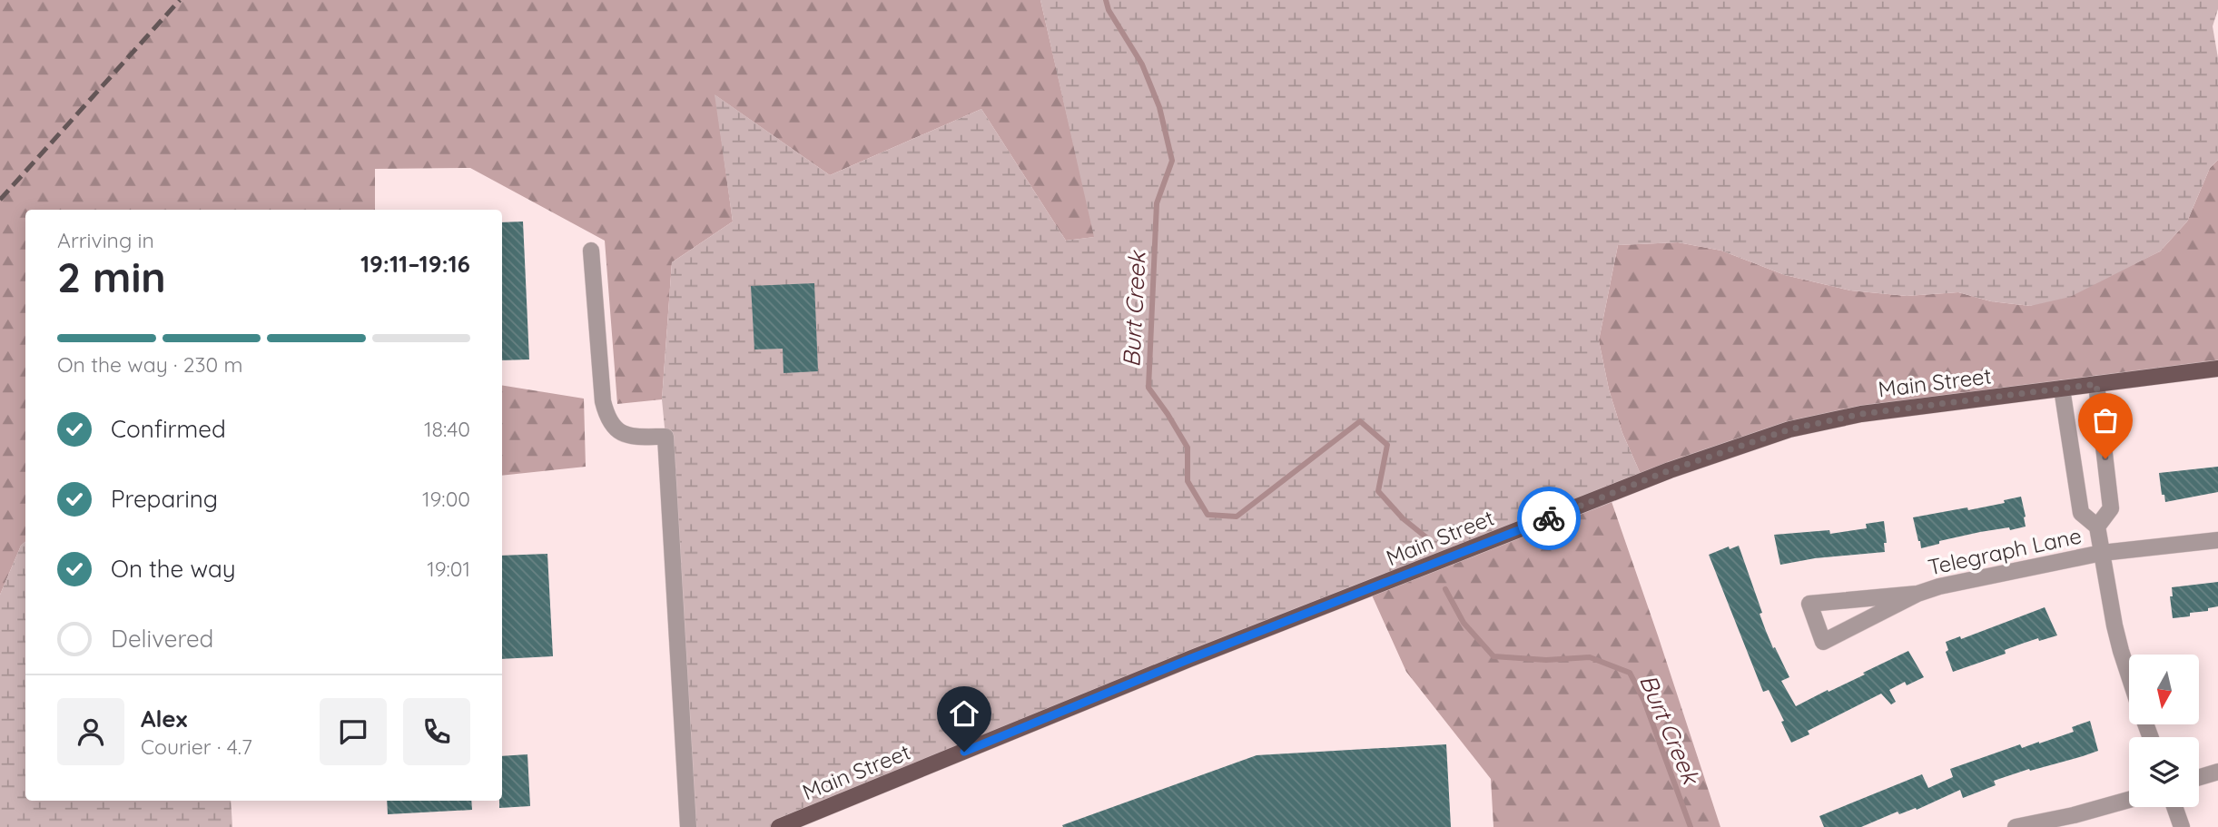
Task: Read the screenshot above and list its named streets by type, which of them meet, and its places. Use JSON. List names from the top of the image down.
{
  "streets": {
    "main road": ["Main Street"],
    "street": ["Telegraph Lane"]
  },
  "water": ["Burt Creek"],
  "north": "bottom",
  "page": {
    "heading": ["2 min", "Arriving in", "19:11–19:16"],
    "panel": ["Alex", "Courier · 4.7"],
    "bar": "On the way · 230 m",
    "list": [
      ["Confirmed", "18:40"],
      ["Preparing", "19:00"],
      ["On the way", "19:01"],
      "Delivered"
    ]
  }
}
